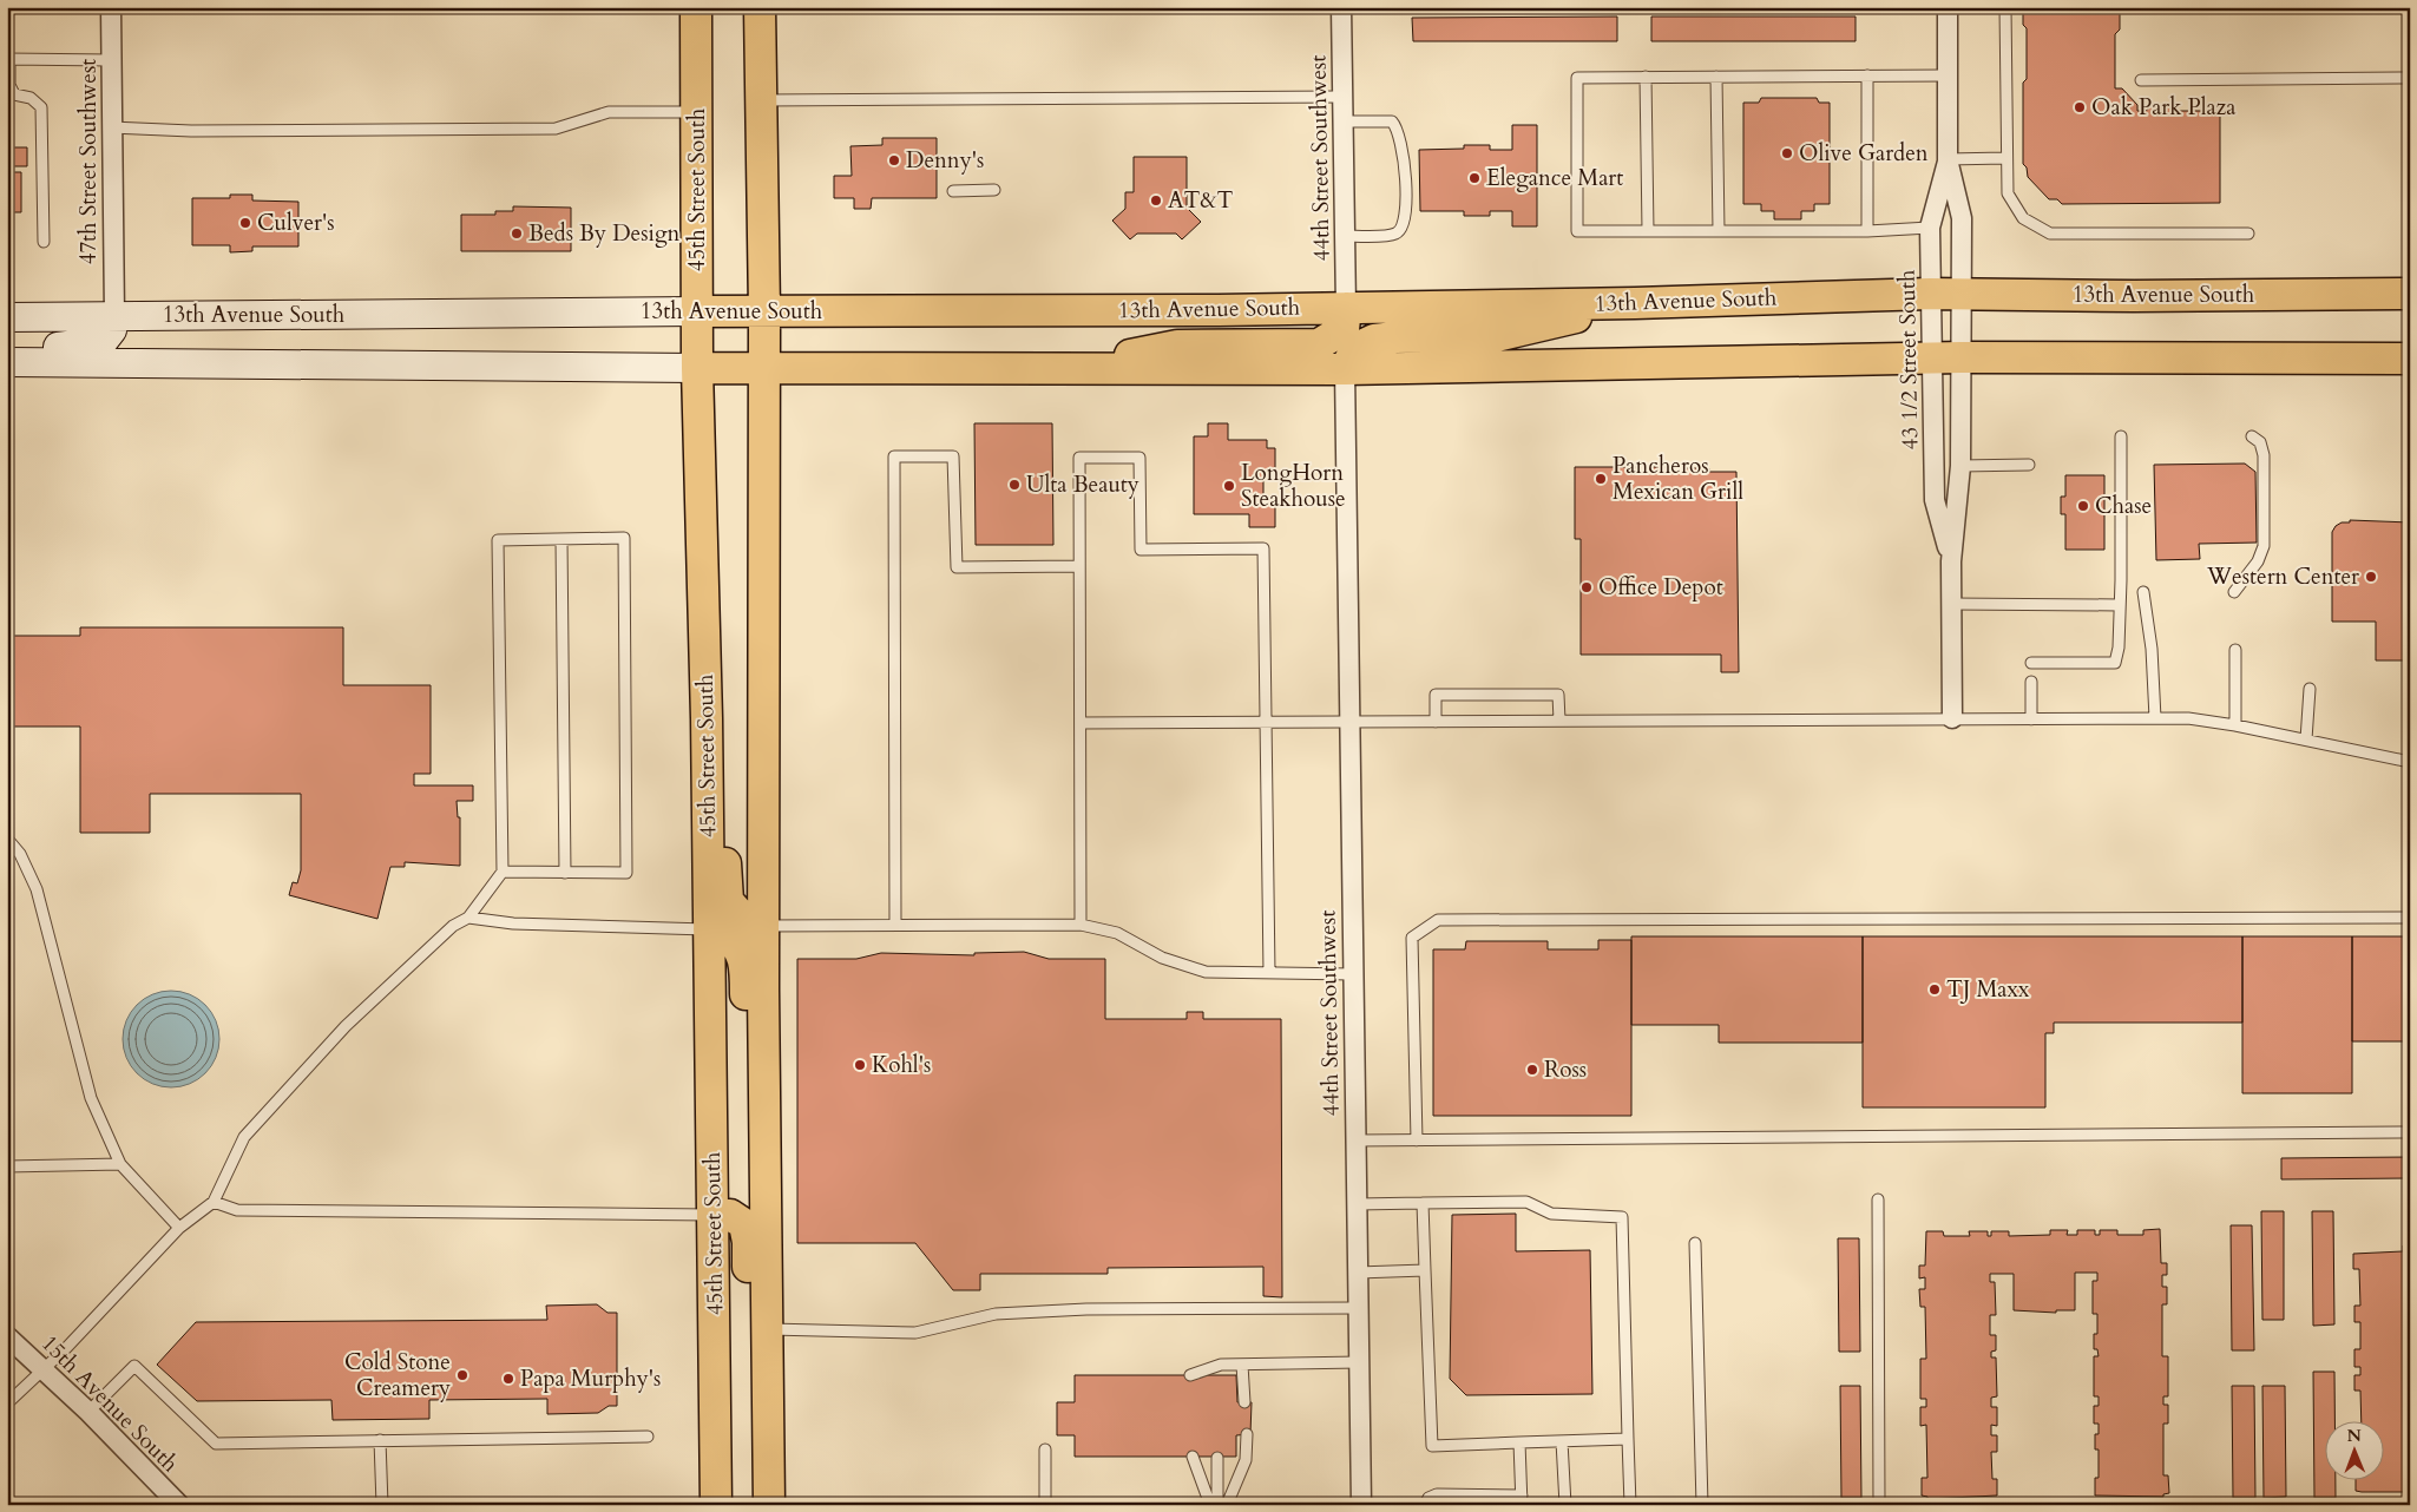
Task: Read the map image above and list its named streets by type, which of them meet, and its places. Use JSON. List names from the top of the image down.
{
  "streets": {
    "main road": ["45th Street South", "13th Avenue South"],
    "street": [
      "44th Street Southwest",
      "47th Street Southwest",
      "43 1/2 Street South",
      "15th Avenue South"
    ]
  },
  "crossings": [
    ["44th Street Southwest", "13th Avenue South"],
    ["47th Street Southwest", "13th Avenue South"],
    ["45th Street South", "13th Avenue South"],
    ["13th Avenue South", "43 1/2 Street South"]
  ],
  "places": [
    "Oak Park Plaza",
    "Olive Garden",
    "Denny's",
    "Elegance Mart",
    "AT&T",
    "Culver's",
    "Beds By Design",
    "Pancheros Mexican Grill",
    "Ulta Beauty",
    "LongHorn Steakhouse",
    "Chase",
    "Western Center",
    "Office Depot",
    "TJ Maxx",
    "Kohl's",
    "Ross",
    "Cold Stone Creamery",
    "Papa Murphy's"
  ],
  "north": "top"
}
